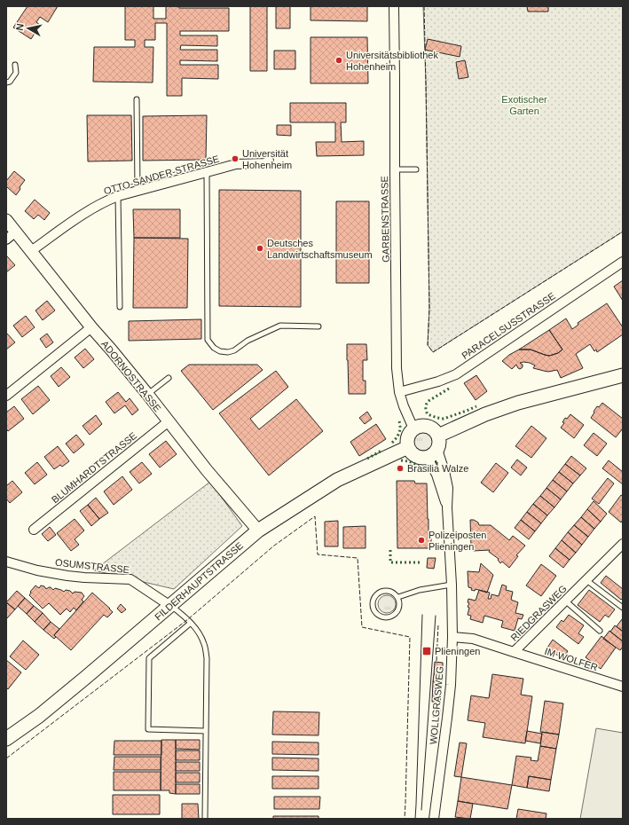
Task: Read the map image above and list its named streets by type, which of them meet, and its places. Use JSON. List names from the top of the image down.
{
  "streets": {
    "main road": ["FILDERHAUPTSTRASSE"],
    "street": [
      "OTTO-SANDER-STRASSE",
      "GARBENSTRASSE",
      "PARACELSUSSTRASSE",
      "ADORNOSTRASSE",
      "BLUMHARDTSTRASSE",
      "OSUMSTRASSE",
      "RIEDGRASWEG",
      "IM WOLFER",
      "WOLLGRASWEG"
    ]
  },
  "crossings": [
    ["OTTO-SANDER-STRASSE", "ADORNOSTRASSE"],
    ["GARBENSTRASSE", "PARACELSUSSTRASSE"],
    ["GARBENSTRASSE", "FILDERHAUPTSTRASSE"],
    ["GARBENSTRASSE", "WOLLGRASWEG"],
    ["ADORNOSTRASSE", "BLUMHARDTSTRASSE"],
    ["ADORNOSTRASSE", "FILDERHAUPTSTRASSE"],
    ["OSUMSTRASSE", "FILDERHAUPTSTRASSE"],
    ["FILDERHAUPTSTRASSE", "WOLLGRASWEG"],
    ["RIEDGRASWEG", "IM WOLFER"],
    ["RIEDGRASWEG", "WOLLGRASWEG"]
  ],
  "parks": ["Exotischer Garten"],
  "places": {
    "other": [
      "Universitätsbibliothek Hohenheim",
      "Universität Hohenheim",
      "Deutsches Landwirtschaftsmuseum",
      "Brasilia Walze",
      "Polizeiposten Plieningen"
    ],
    "transit": ["Plieningen"]
  },
  "north": "left"
}
